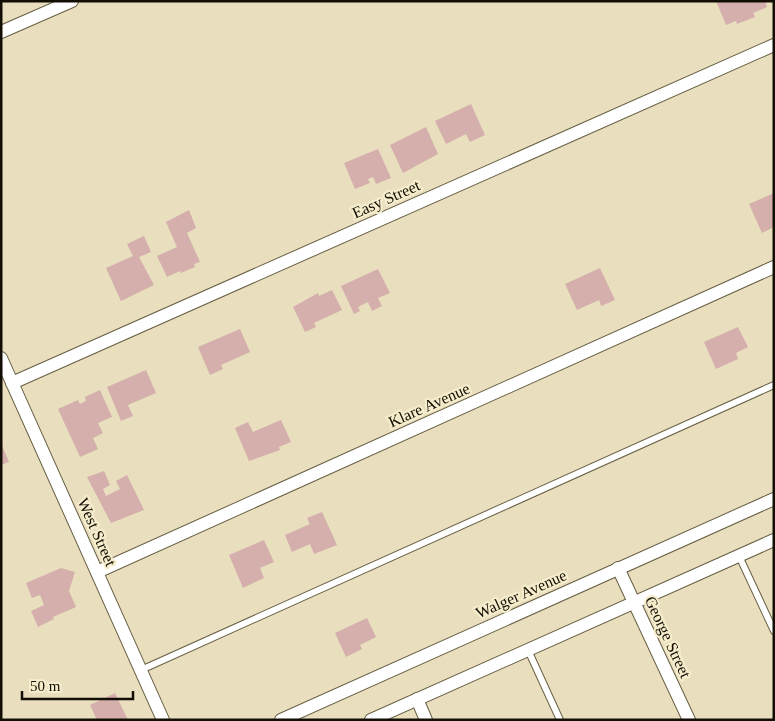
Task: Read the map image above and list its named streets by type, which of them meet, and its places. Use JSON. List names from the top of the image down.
{
  "streets": {
    "street": [
      "Easy Street",
      "Klare Avenue",
      "West Street",
      "Walger Avenue",
      "George Street"
    ]
  },
  "crossings": [
    ["Easy Street", "West Street"],
    ["Klare Avenue", "West Street"],
    ["Walger Avenue", "George Street"]
  ],
  "scale_bar": "50 m"
}
